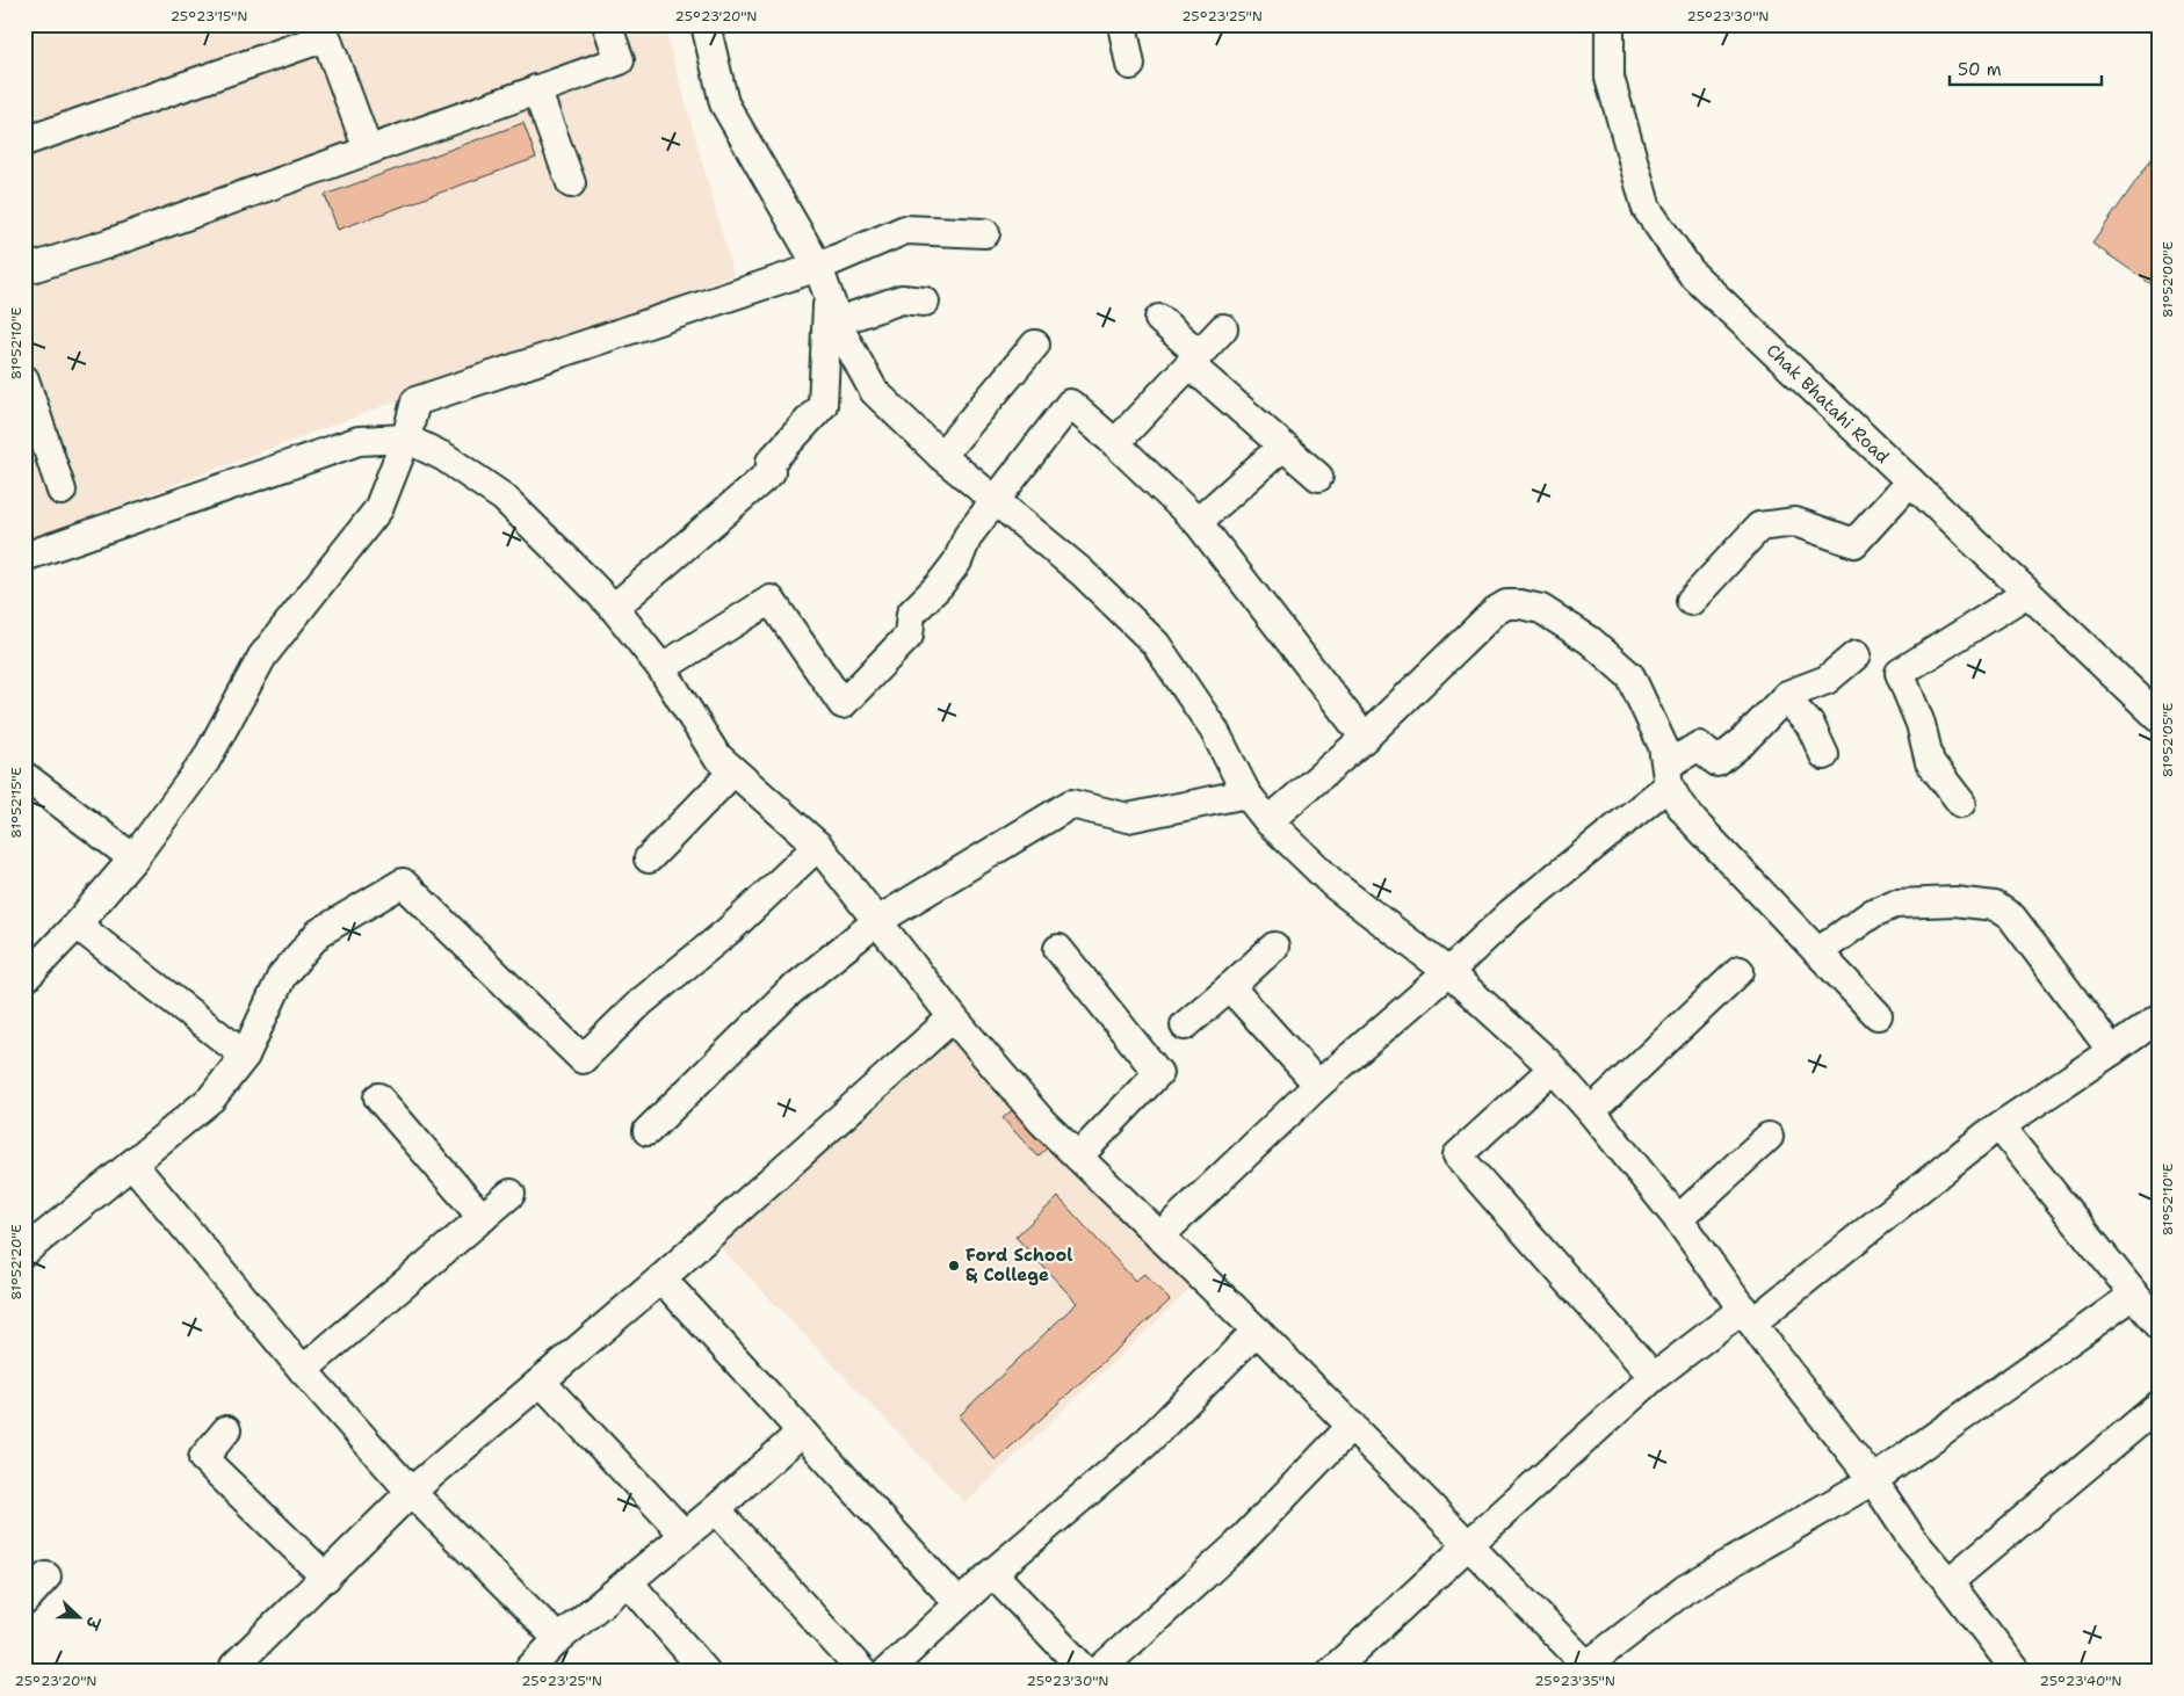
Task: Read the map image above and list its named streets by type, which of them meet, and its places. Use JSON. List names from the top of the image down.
{
  "streets": {
    "street": ["Chak Bhatahi Road"]
  },
  "places": ["Ford School & College"],
  "scale_bar": "50 m",
  "north": "right",
  "coordinates": [
    "25°23'15\"N",
    "25°23'20\"N",
    "25°23'25\"N",
    "25°23'30\"N",
    "81°52'00\"E",
    "81°52'10\"E",
    "81°52'05\"E",
    "81°52'15\"E",
    "81°52'20\"E",
    "25°23'35\"N",
    "25°23'40\"N"
  ]
}
